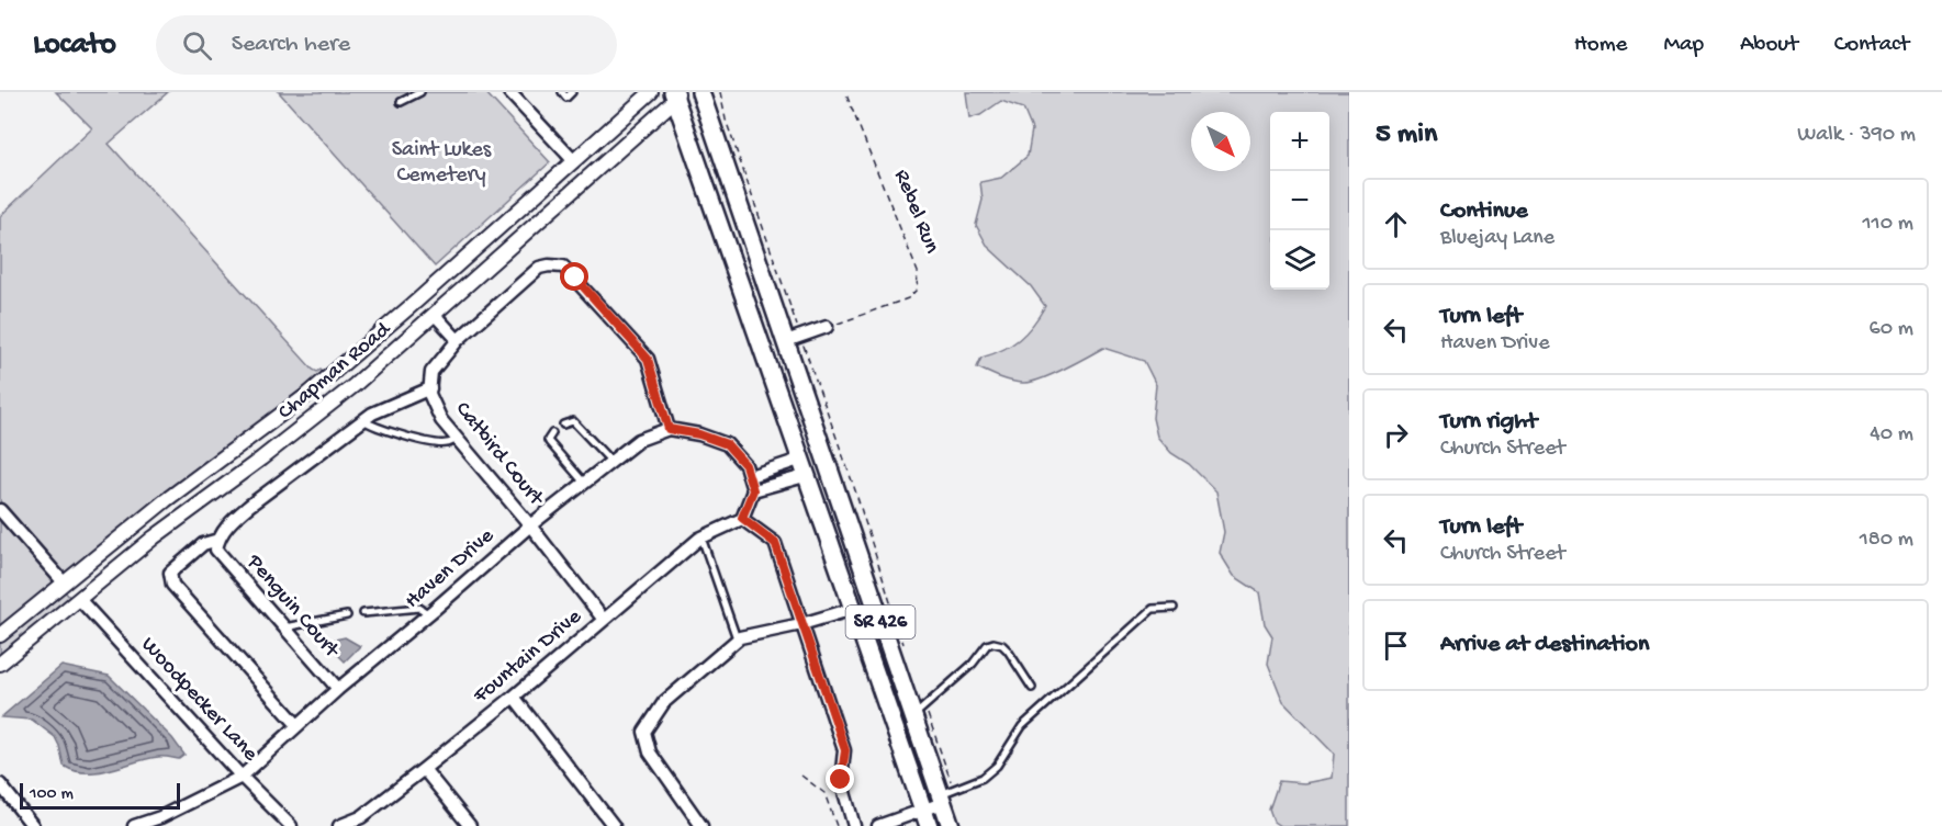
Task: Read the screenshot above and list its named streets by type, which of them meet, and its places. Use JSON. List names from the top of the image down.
{
  "streets": {
    "main road": ["SR 426"],
    "street": [
      "Chapman Road",
      "Catbird Court",
      "Haven Drive",
      "Penguin Court",
      "Fountain Drive",
      "Woodpecker Lane"
    ],
    "path": ["Rebel Run"]
  },
  "crossings": [
    ["Chapman Road", "SR 426"],
    ["Chapman Road", "Woodpecker Lane"],
    ["Catbird Court", "Haven Drive"],
    ["Catbird Court", "Fountain Drive"],
    ["Haven Drive", "Penguin Court"],
    ["Haven Drive", "Woodpecker Lane"]
  ],
  "parks": ["Saint Lukes Cemetery"],
  "scale_bar": "100 m",
  "north": "bottom right",
  "page": {
    "header": "Locato",
    "search": "Search here",
    "nav": [
      "Home",
      "Map",
      "About",
      "Contact"
    ],
    "heading": ["5 min", "Walk · 390 m"],
    "map_buttons": ["+", "−"],
    "list": [
      ["Continue", "Bluejay Lane", "110 m"],
      ["Turn left", "Haven Drive", "60 m"],
      ["Turn right", "Church Street", "40 m"],
      ["Turn left", "Church Street", "180 m"],
      "Arrive at destination"
    ],
    "scale": "100 m"
  }
}
